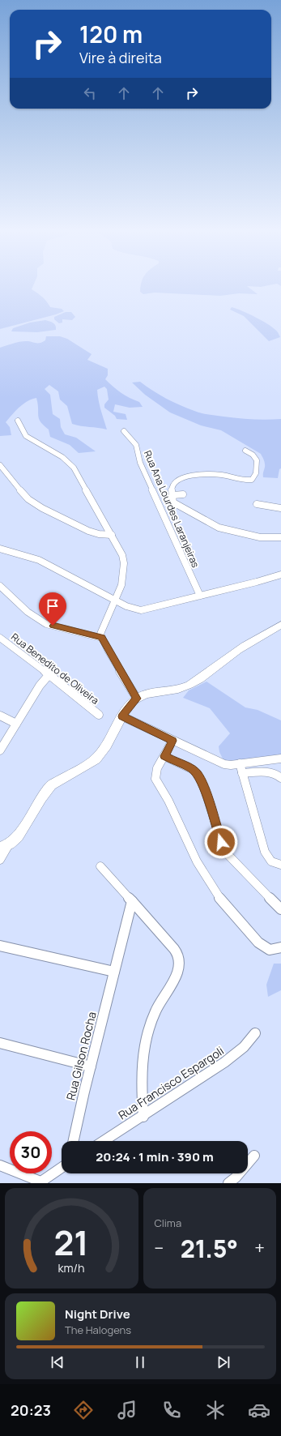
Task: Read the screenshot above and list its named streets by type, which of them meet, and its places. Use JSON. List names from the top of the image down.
{
  "streets": {
    "street": [
      "Rua Ana Lourdes Laranjeiras",
      "Rua Benedito de Oliveira",
      "Rua Gilson Rocha",
      "Rua Francisco Espargoli"
    ]
  },
  "page": {
    "turn": ["120 m", "Vire à direita"],
    "limit": "30",
    "trip": "20:24 · 1 min · 390 m",
    "tile": "Clima",
    "heat": ["−", "21.5°", "+"],
    "song": ["Night Drive", "The Halogens"],
    "tabs": "20:23",
    "gauge": ["21", "km/h"]
  }
}
